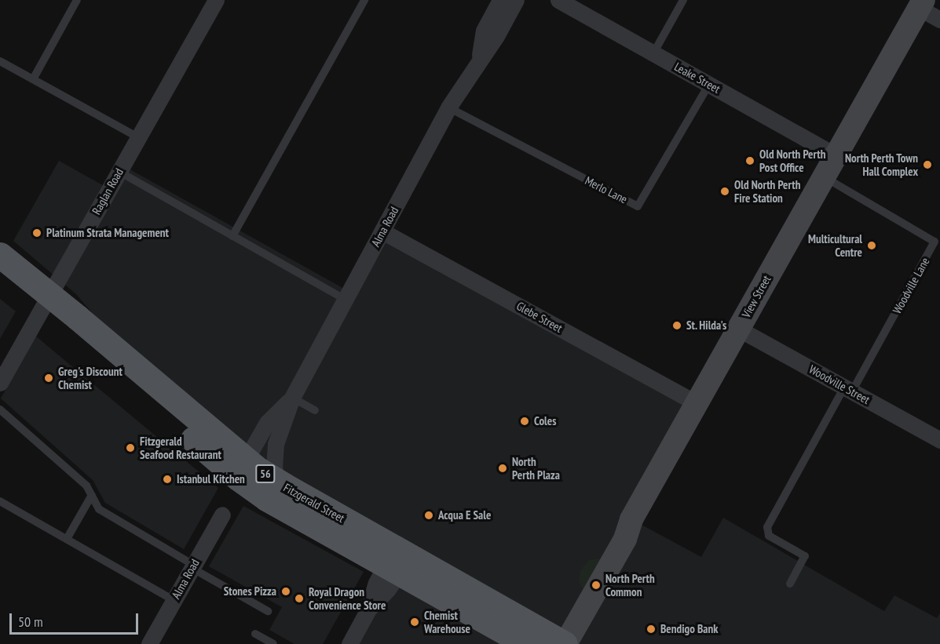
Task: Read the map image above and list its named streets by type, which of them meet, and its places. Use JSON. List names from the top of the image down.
{
  "streets": {
    "main road": ["56", "Fitzgerald Street"],
    "street": [
      "Leake Street",
      "Raglan Road",
      "Alma Road",
      "View Street",
      "Glebe Street",
      "Woodville Street"
    ],
    "lane": ["Merlo Lane", "Woodville Lane"]
  },
  "crossings": [
    ["Leake Street", "Merlo Lane"],
    ["Leake Street", "View Street"],
    ["Merlo Lane", "Alma Road"],
    ["Raglan Road", "Fitzgerald Street"],
    ["Alma Road", "Glebe Street"],
    ["Alma Road", "Fitzgerald Street"],
    ["Woodville Lane", "View Street"],
    ["Woodville Lane", "Woodville Street"],
    ["View Street", "Glebe Street"],
    ["View Street", "Woodville Street"],
    ["View Street", "Fitzgerald Street"]
  ],
  "places": [
    "Old North Perth Post Office",
    "North Perth Town Hall Complex",
    "Old North Perth Fire Station",
    "Platinum Strata Management",
    "Multicultural Centre",
    "St. Hilda's",
    "Greg's Discount Chemist",
    "Coles",
    "Fitzgerald Seafood Restaurant",
    "North Perth Plaza",
    "Istanbul Kitchen",
    "Acqua E Sale",
    "North Perth Common",
    "Stones Pizza",
    "Royal Dragon Convenience Store",
    "Chemist Warehouse",
    "Bendigo Bank"
  ],
  "scale_bar": "50 m"
}
